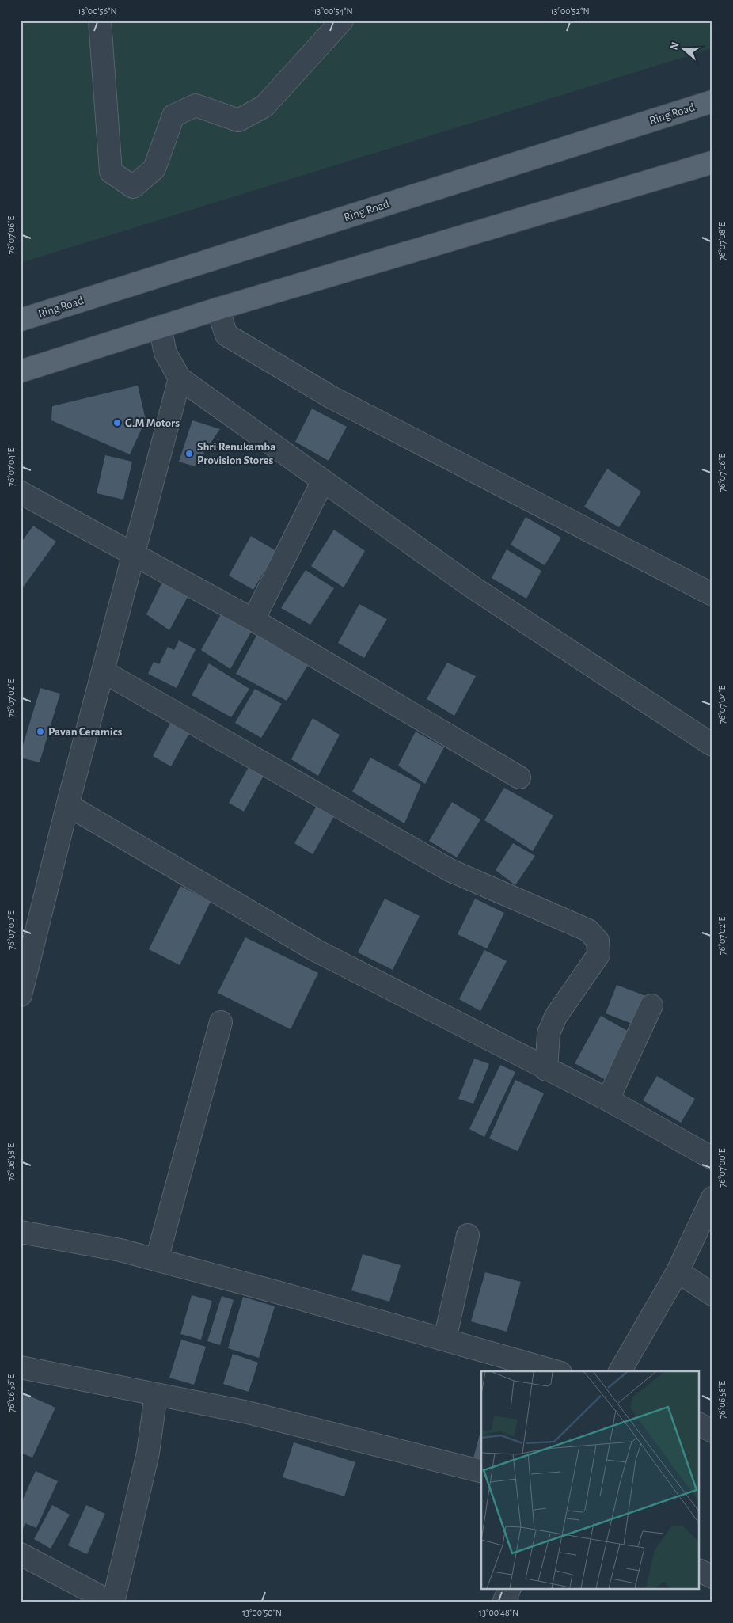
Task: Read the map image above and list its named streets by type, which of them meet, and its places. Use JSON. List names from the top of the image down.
{
  "streets": {
    "main road": ["Ring Road"]
  },
  "places": ["G.M Motors", "Shri Renukamba Provision Stores", "Pavan Ceramics"],
  "north": "left",
  "coordinates": [
    "13°00'56\"N",
    "13°00'54\"N",
    "13°00'52\"N",
    "76°07'06\"E",
    "76°07'08\"E",
    "76°07'04\"E",
    "76°07'02\"E",
    "76°07'00\"E",
    "76°06'58\"E",
    "76°06'56\"E",
    "13°00'50\"N",
    "13°00'48\"N"
  ]
}
